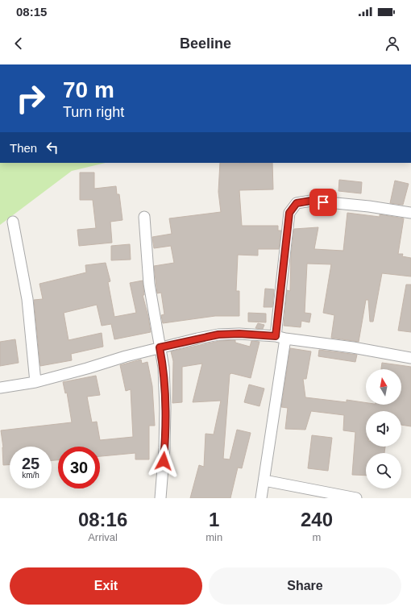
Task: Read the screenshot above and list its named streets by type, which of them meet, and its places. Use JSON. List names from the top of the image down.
{
  "north": "top",
  "page": {
    "status": "08:15",
    "header": "Beeline",
    "turn": ["70 m", "Turn right"],
    "then": "Then",
    "speed": "25 km/h",
    "limit": "30",
    "eta": [
      "08:16",
      "Arrival",
      "1",
      "min",
      "240",
      "m"
    ],
    "buttons": ["Exit", "Share"]
  }
}
